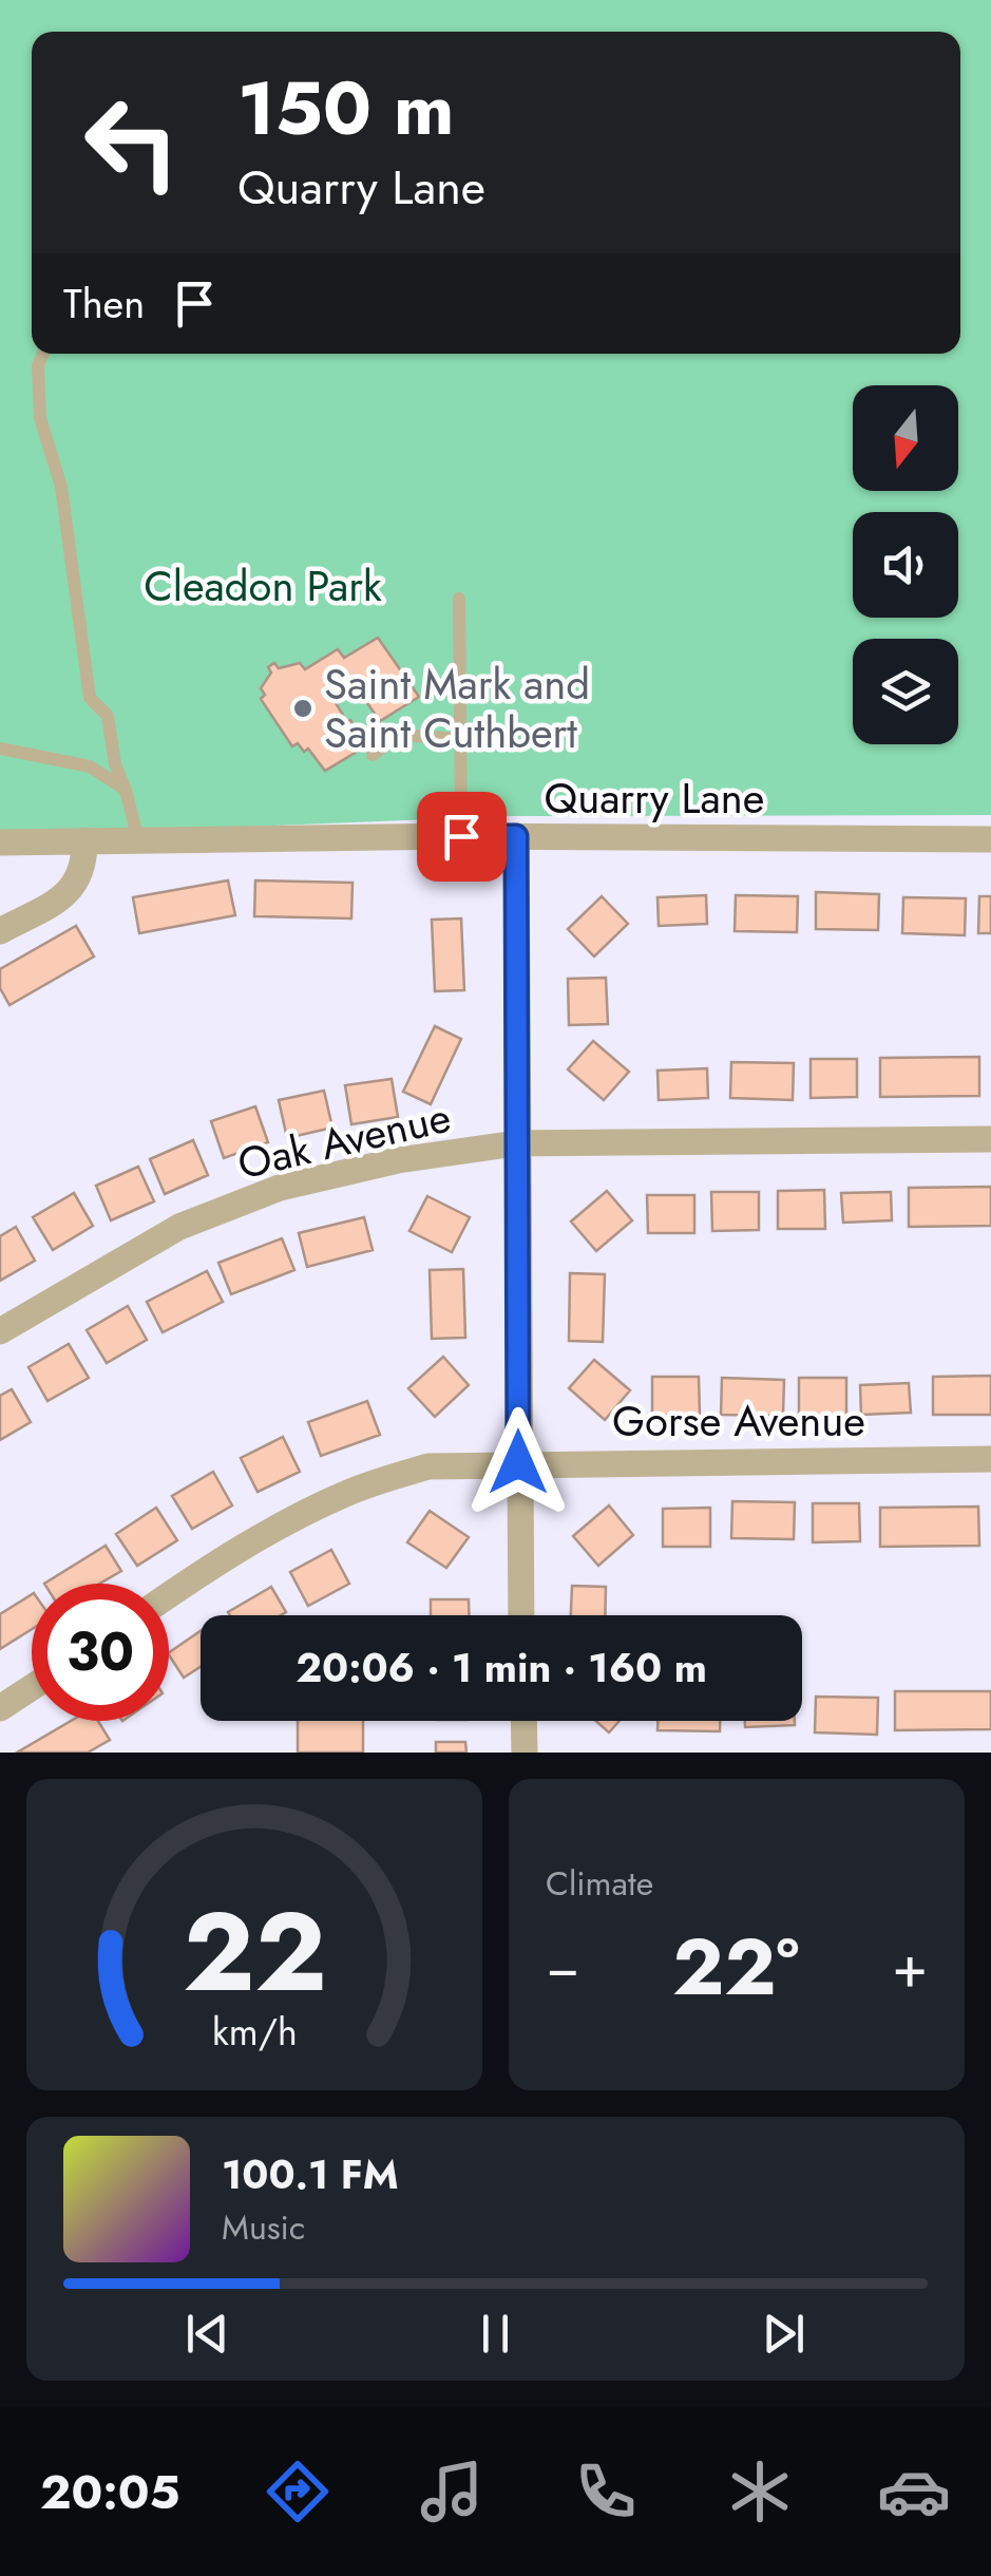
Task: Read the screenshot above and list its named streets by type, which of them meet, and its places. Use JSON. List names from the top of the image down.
{
  "streets": {
    "street": ["Quarry Lane", "Oak Avenue", "Gorse Avenue"]
  },
  "parks": ["Cleadon Park"],
  "places": ["Saint Mark and Saint Cuthbert"],
  "north": "bottom",
  "page": {
    "turn": ["150 m", "Quarry Lane"],
    "then": "Then",
    "limit": "30",
    "trip": "20:06 · 1 min · 160 m",
    "tile": "Climate",
    "heat": ["−", "22°", "+"],
    "song": ["100.1 FM", "Music"],
    "tabs": "20:05",
    "gauge": ["22", "km/h"]
  }
}
